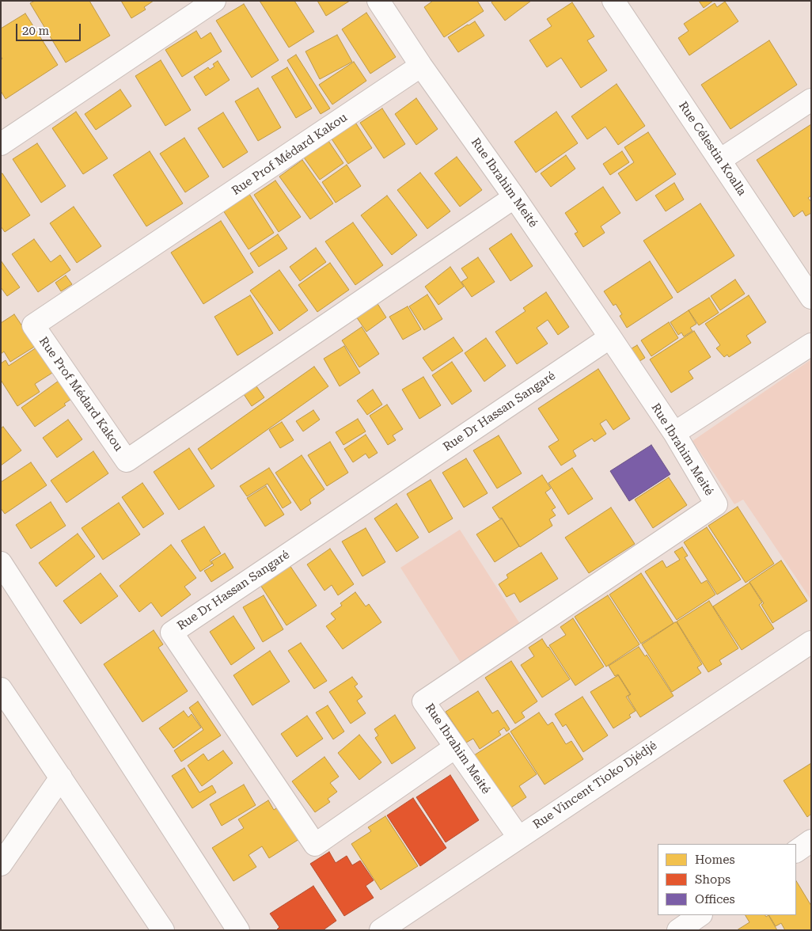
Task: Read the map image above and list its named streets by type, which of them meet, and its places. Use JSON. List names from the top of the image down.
{
  "streets": {
    "street": [
      "Rue Célestin Koalla",
      "Rue Prof Médard Kakou",
      "Rue Ibrahim Meité",
      "Rue Dr Hassan Sangaré",
      "Rue Vincent Tioko Djédjé"
    ]
  },
  "crossings": [
    ["Rue Prof Médard Kakou", "Rue Ibrahim Meité"],
    ["Rue Ibrahim Meité", "Rue Dr Hassan Sangaré"],
    ["Rue Ibrahim Meité", "Rue Vincent Tioko Djédjé"]
  ],
  "legend": ["Homes", "Shops", "Offices"],
  "scale_bar": "20 m"
}
